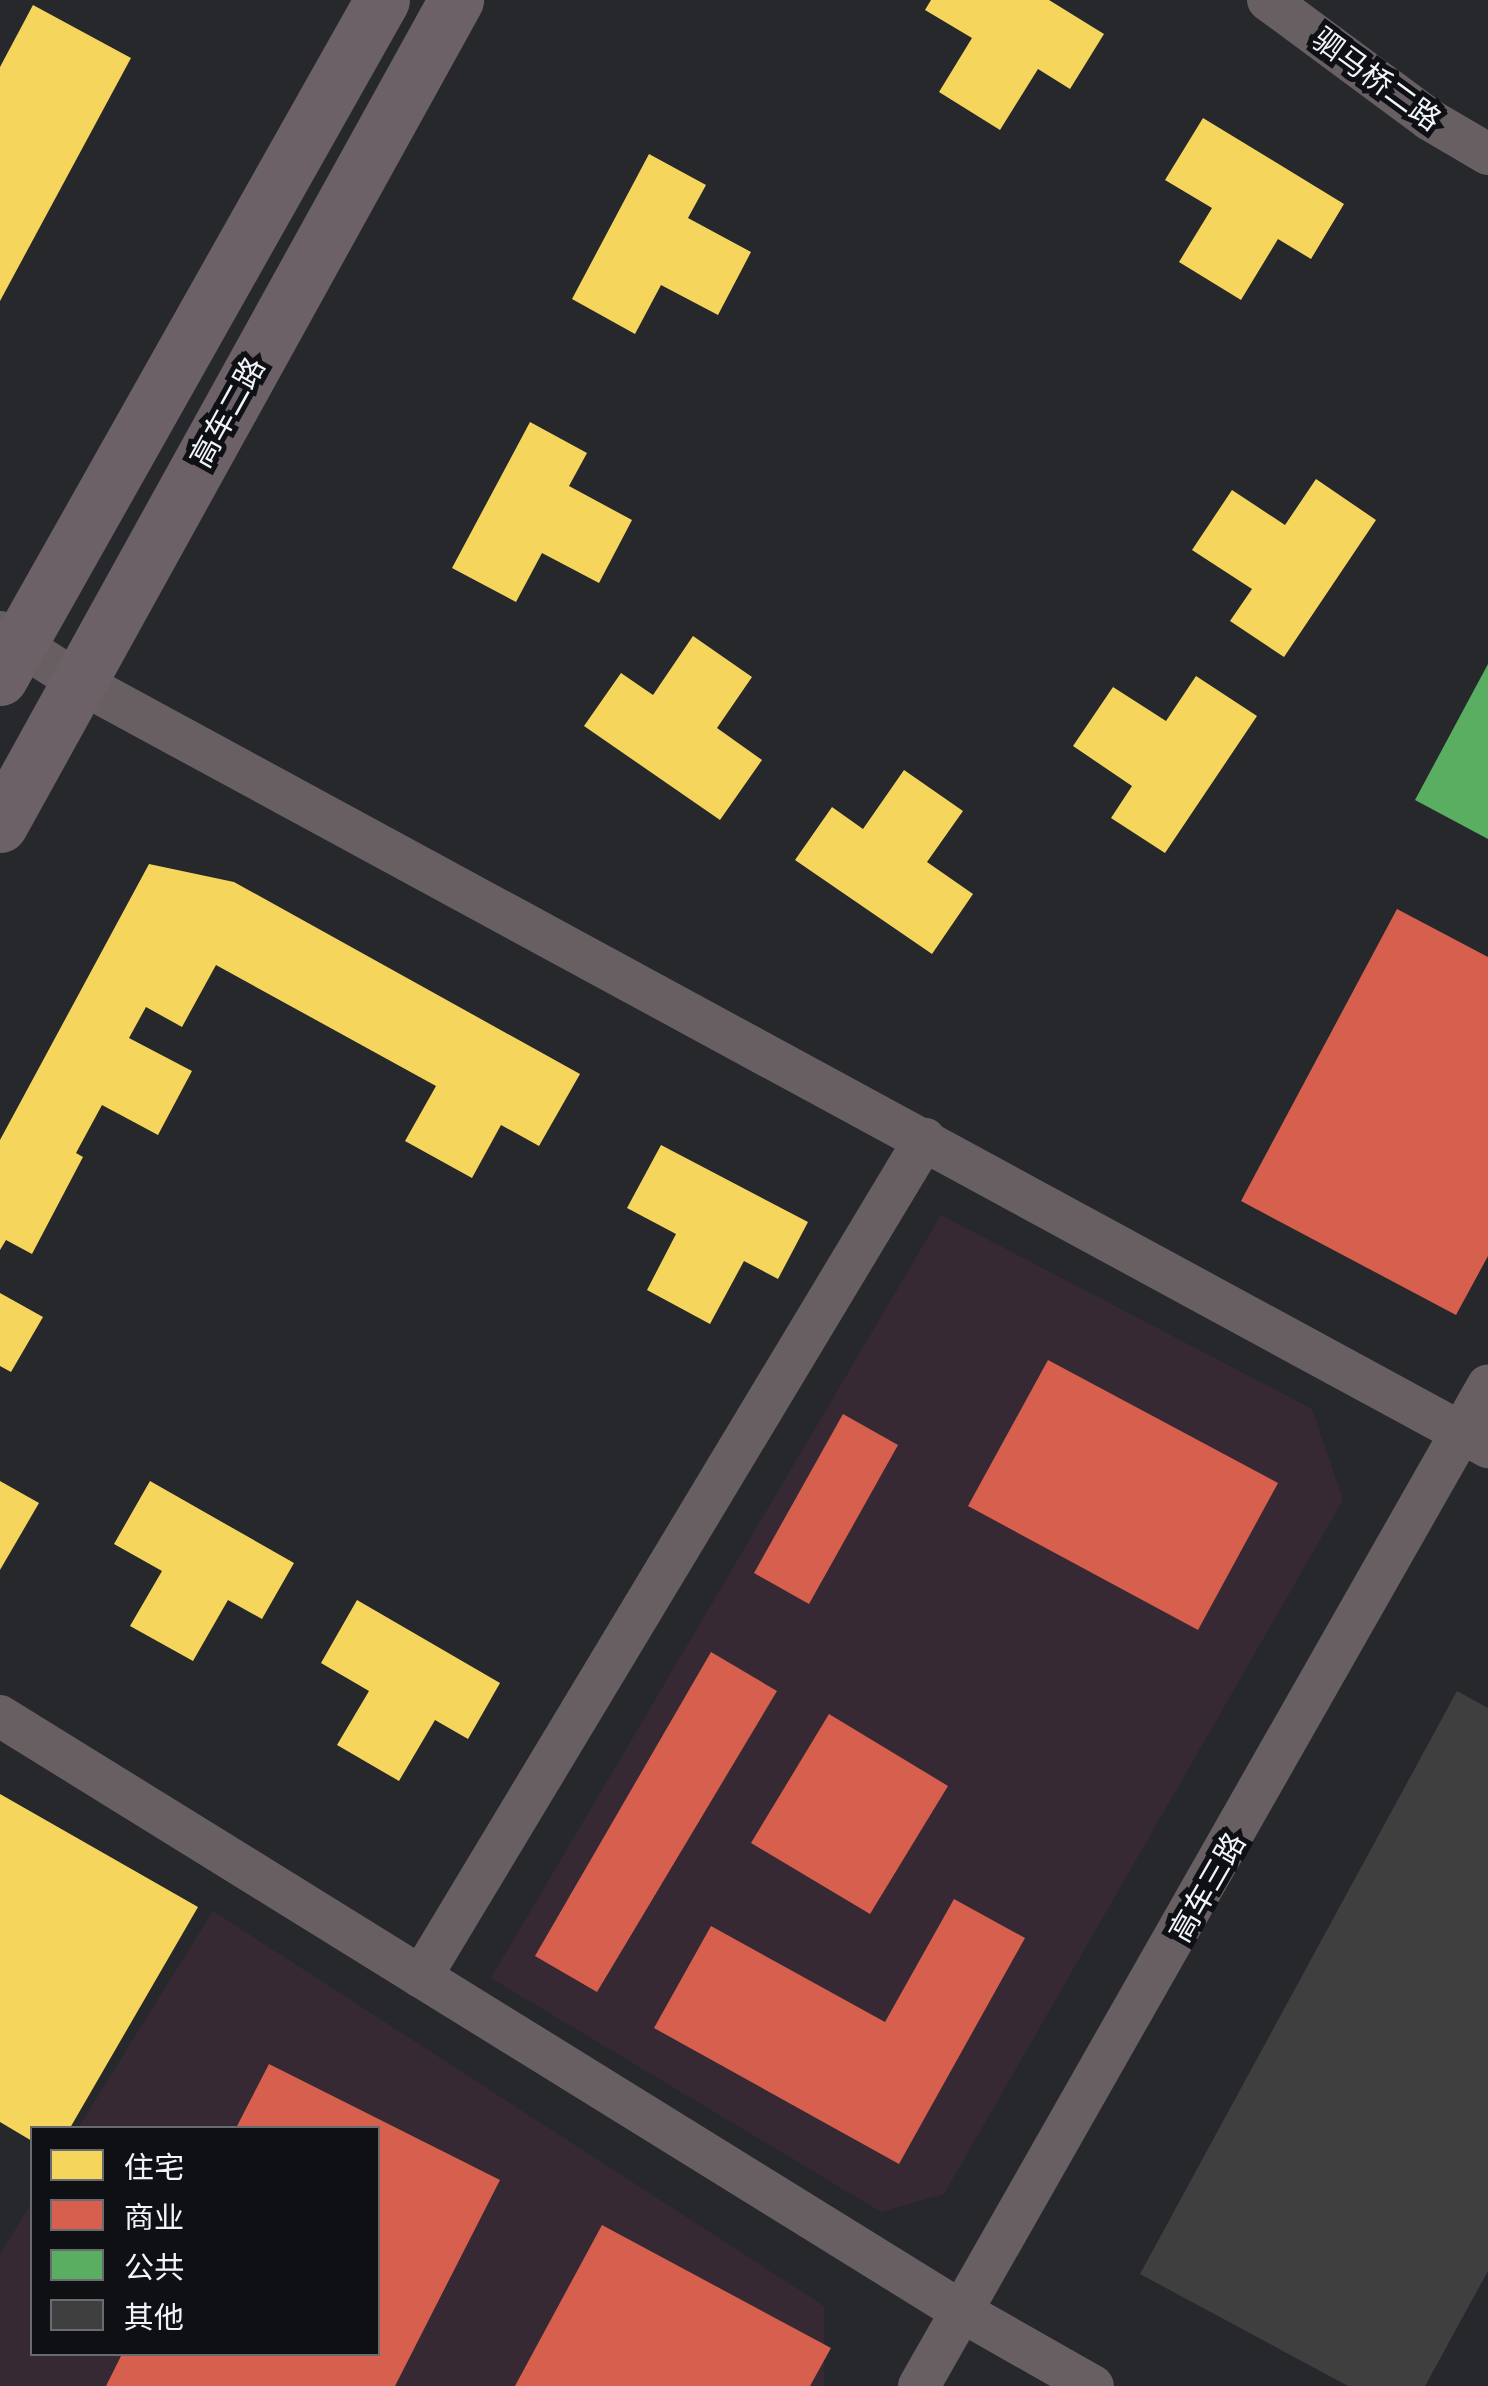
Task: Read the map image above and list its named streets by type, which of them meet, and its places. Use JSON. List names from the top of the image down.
{
  "streets": {
    "street": ["驷马桥二路", "高车二路", "高车三路"]
  },
  "legend": [
    "住宅",
    "商业",
    "公共",
    "其他"
  ]
}
